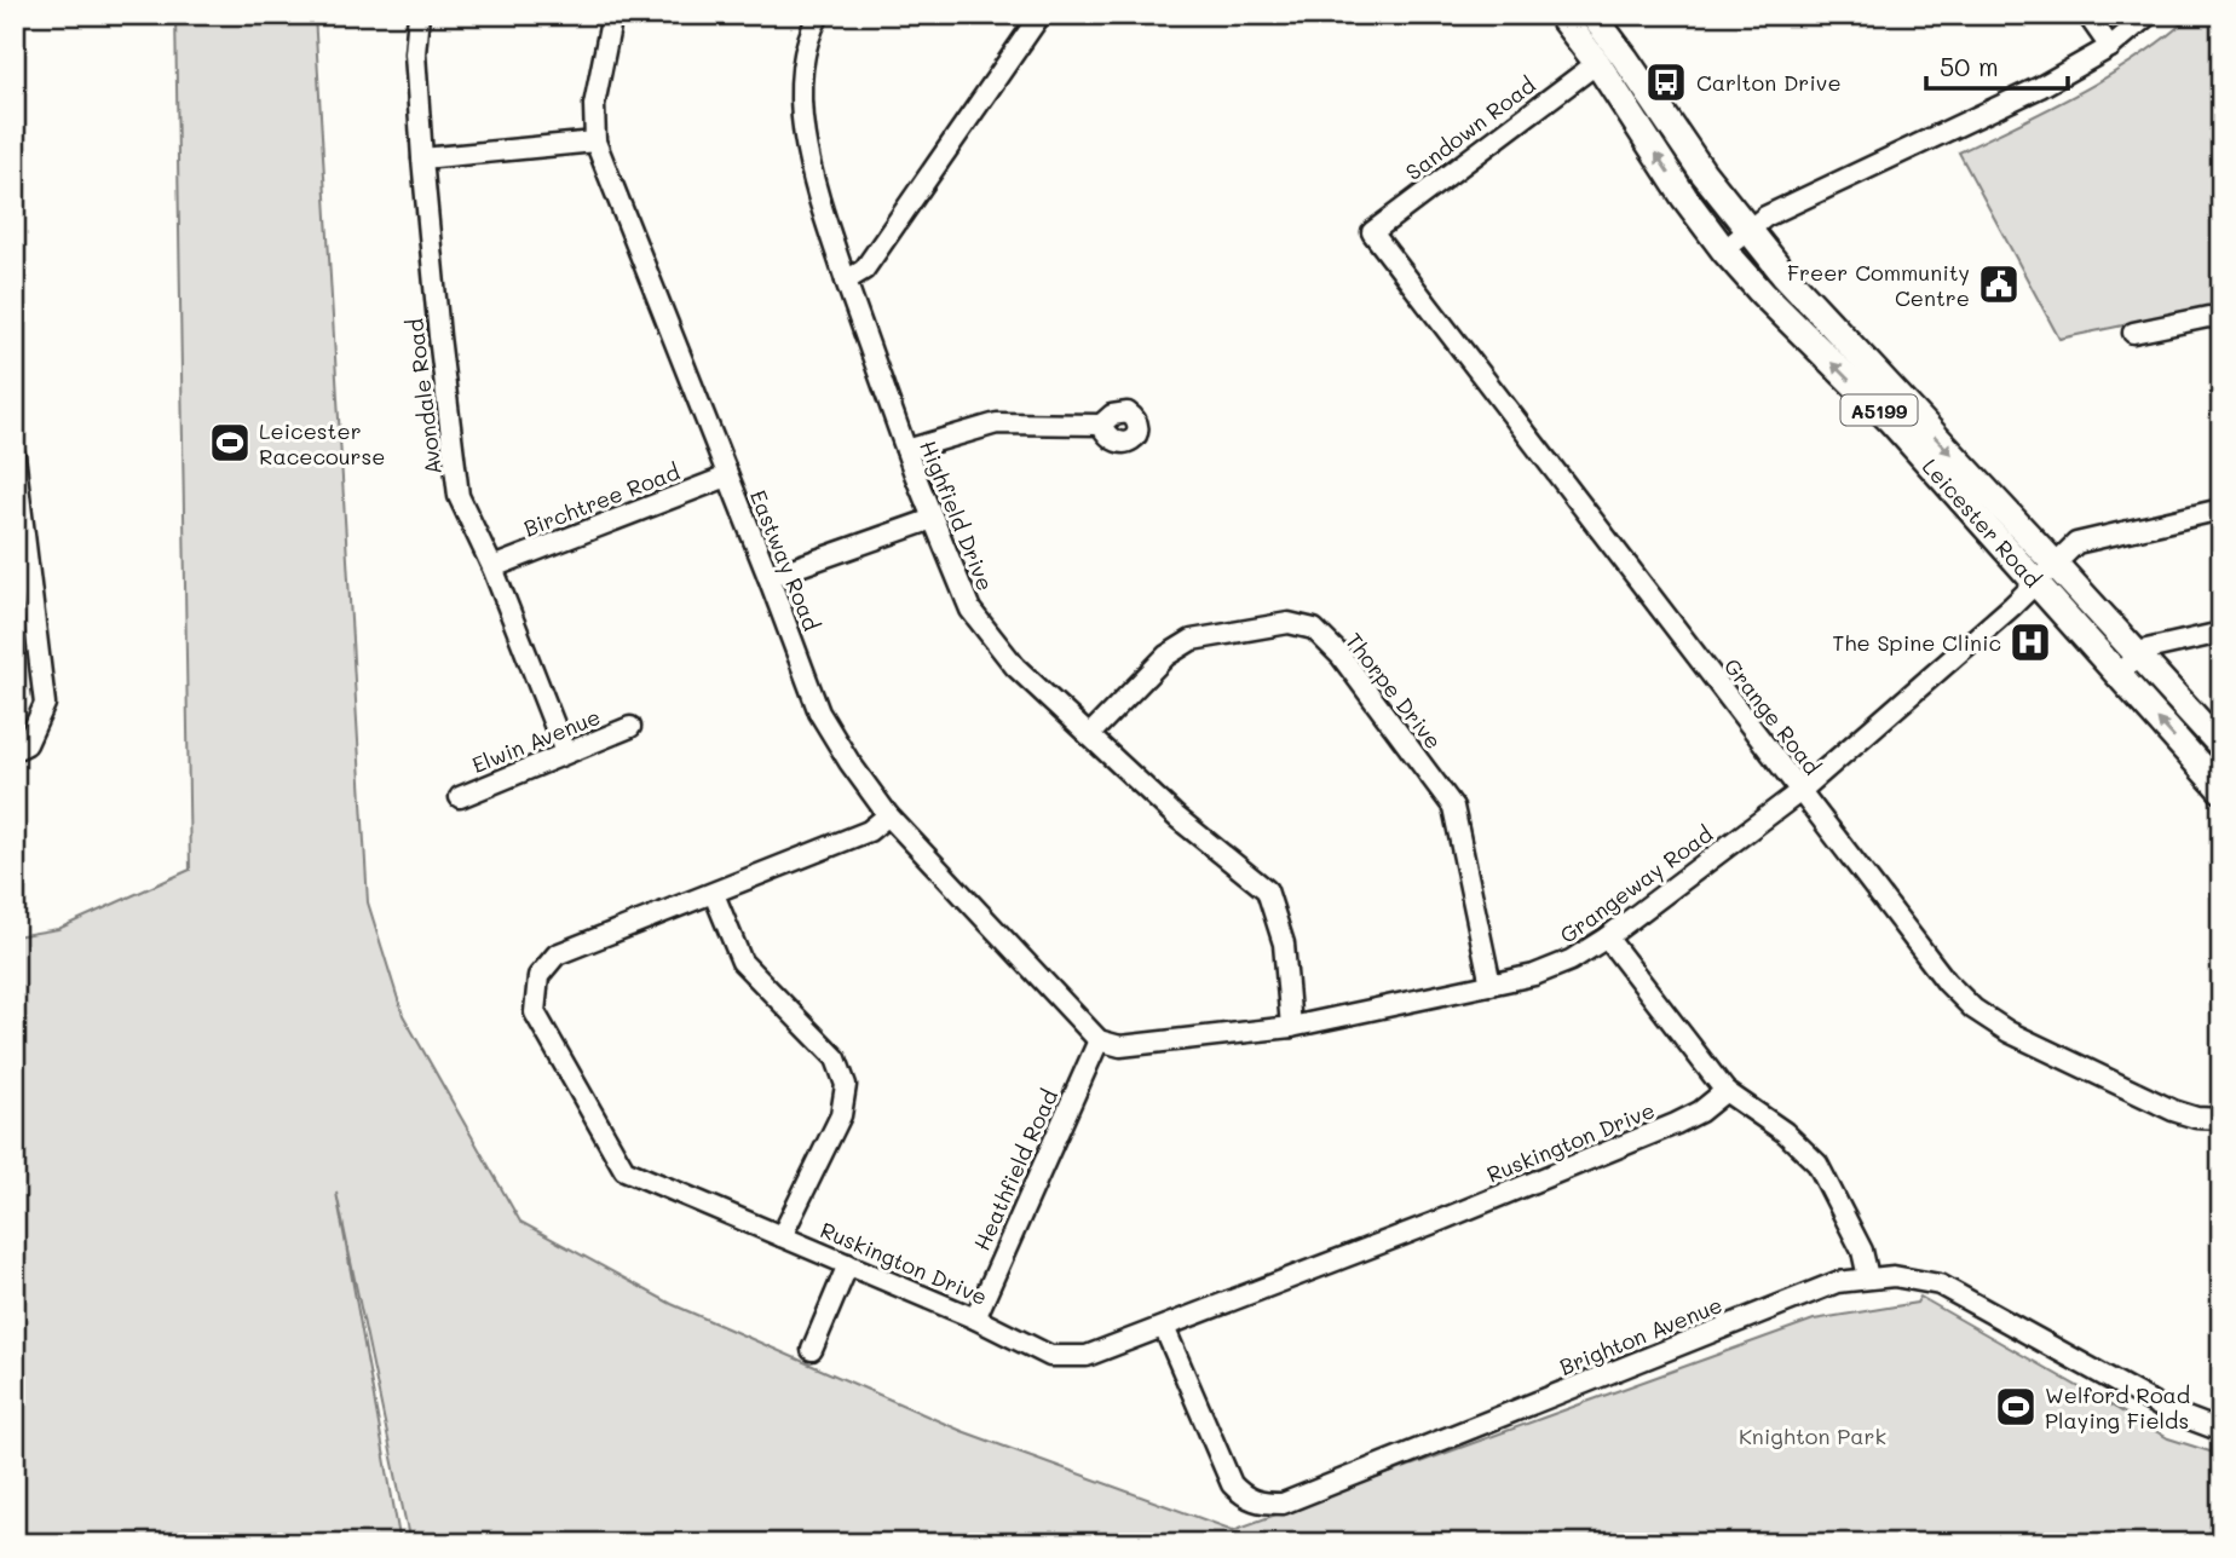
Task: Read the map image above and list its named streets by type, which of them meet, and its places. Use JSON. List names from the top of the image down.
{
  "streets": {
    "main road": ["A5199", "Leicester Road"],
    "street": [
      "Sandown Road",
      "Avondale Road",
      "Birchtree Road",
      "Highfield Drive",
      "Eastway Road",
      "Thorpe Drive",
      "Grange Road",
      "Elwin Avenue",
      "Grangeway Road",
      "Ruskington Drive",
      "Heathfield Road",
      "Brighton Avenue"
    ]
  },
  "crossings": [
    ["Sandown Road", "Leicester Road"],
    ["Sandown Road", "Grange Road"],
    ["Avondale Road", "Birchtree Road"],
    ["Avondale Road", "Elwin Avenue"],
    ["Birchtree Road", "Eastway Road"],
    ["Highfield Drive", "Thorpe Drive"],
    ["Highfield Drive", "Grangeway Road"],
    ["Leicester Road", "Grangeway Road"],
    ["Eastway Road", "Grangeway Road"],
    ["Eastway Road", "Ruskington Drive"],
    ["Eastway Road", "Heathfield Road"],
    ["Thorpe Drive", "Grangeway Road"],
    ["Grange Road", "Grangeway Road"],
    ["Grangeway Road", "Heathfield Road"],
    ["Ruskington Drive", "Heathfield Road"],
    ["Ruskington Drive", "Brighton Avenue"]
  ],
  "parks": ["Knighton Park"],
  "places": {
    "bus stop": ["Carlton Drive"],
    "public building": ["Freer Community Centre"],
    "sports": ["Leicester Racecourse", "Welford Road Playing Fields"],
    "hospital": ["The Spine Clinic"]
  },
  "scale_bar": "50 m"
}
